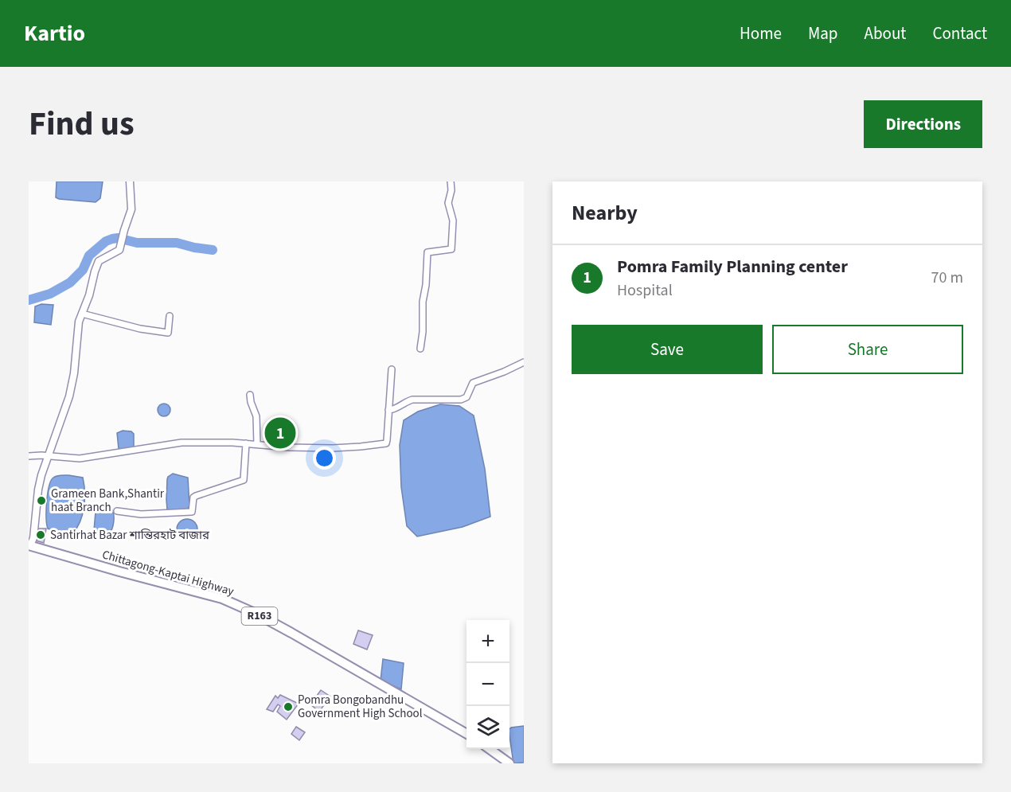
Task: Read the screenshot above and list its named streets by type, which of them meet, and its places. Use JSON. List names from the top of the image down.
{
  "streets": {
    "main road": ["Chittagong-Kaptai Highway", "R163"]
  },
  "places": ["Grameen Bank,Shantir haat Branch", "Santirhat Bazar শান্তিরহাট বাজার", "Pomra Bongobandhu Government High School"],
  "page": {
    "header": "Kartio",
    "nav": [
      "Home",
      "Map",
      "About",
      "Contact"
    ],
    "title": "Find us",
    "buttons": [
      "Directions",
      ["Save", "Share"]
    ],
    "heading": "Nearby",
    "list": [
      {
        "mark": "1",
        "name": "Pomra Family Planning center",
        "note": "Hospital",
        "value": "70 m"
      }
    ],
    "pins": "1",
    "map_buttons": ["+", "−"]
  }
}
